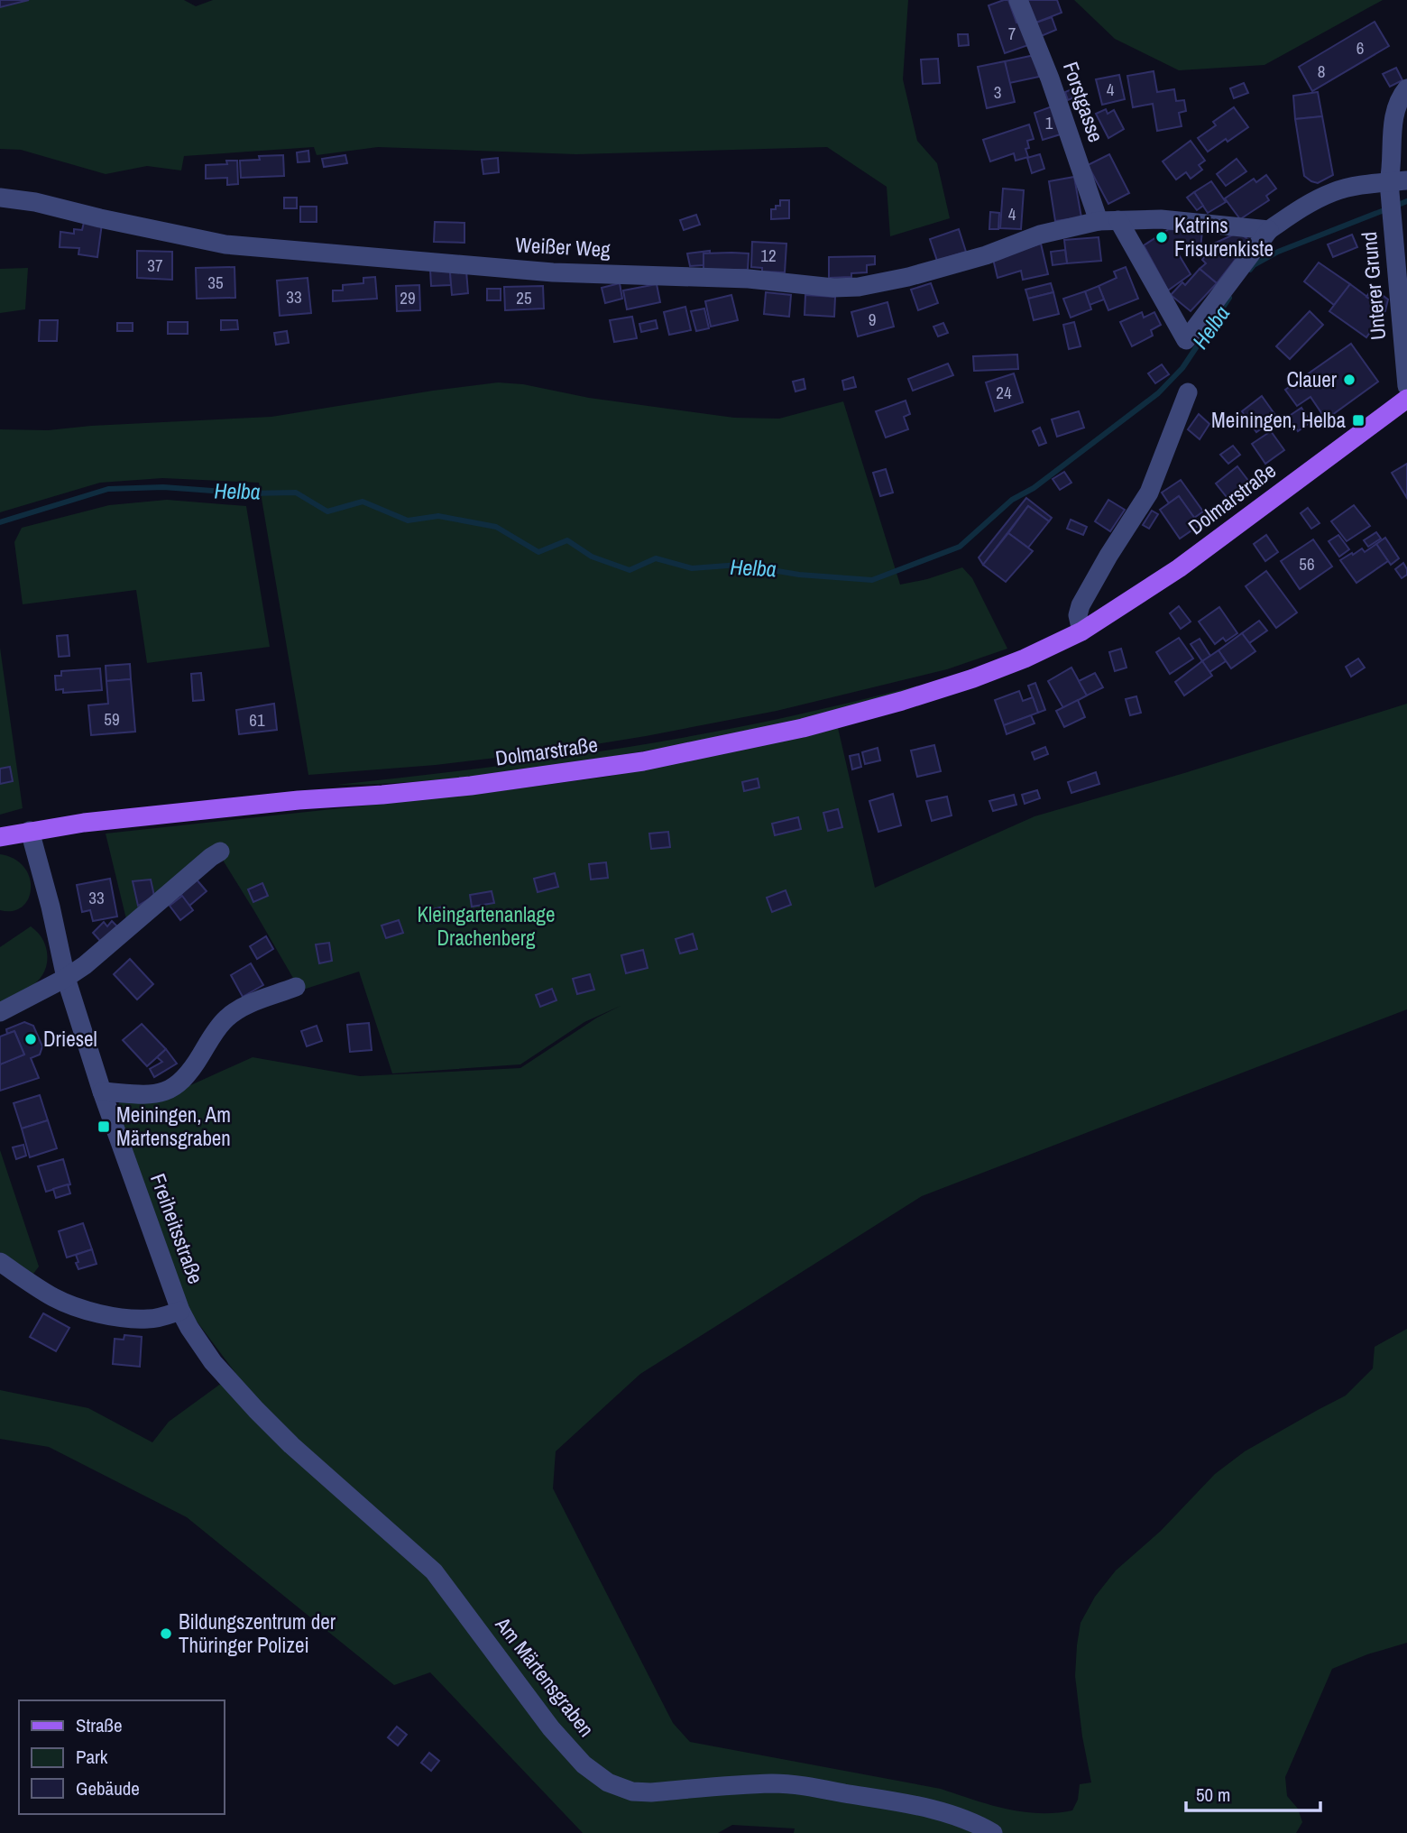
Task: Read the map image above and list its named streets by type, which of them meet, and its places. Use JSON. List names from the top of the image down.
{
  "streets": {
    "main road": ["Dolmarstraße"],
    "street": [
      "Forstgasse",
      "Weißer Weg",
      "Unterer Grund",
      "Freiheitsstraße",
      "Am Märtensgraben"
    ]
  },
  "crossings": [
    ["Forstgasse", "Weißer Weg"],
    ["Freiheitsstraße", "Am Märtensgraben"]
  ],
  "water": ["Helba"],
  "parks": ["Kleingartenanlage Drachenberg"],
  "places": {
    "other": [
      "Katrins Frisurenkiste",
      "Clauer",
      "Driesel",
      "Bildungszentrum der Thüringer Polizei"
    ],
    "transit": ["Meiningen, Helba", "Meiningen, Am Märtensgraben"]
  },
  "house_numbers": [
    "7",
    "6",
    "8",
    "4",
    "3",
    "1",
    "4",
    "12",
    "37",
    "35",
    "33",
    "29",
    "25",
    "9",
    "24",
    "56",
    "59",
    "61",
    "33"
  ],
  "legend": ["Straße", "Park", "Gebäude"],
  "scale_bar": "50 m"
}
